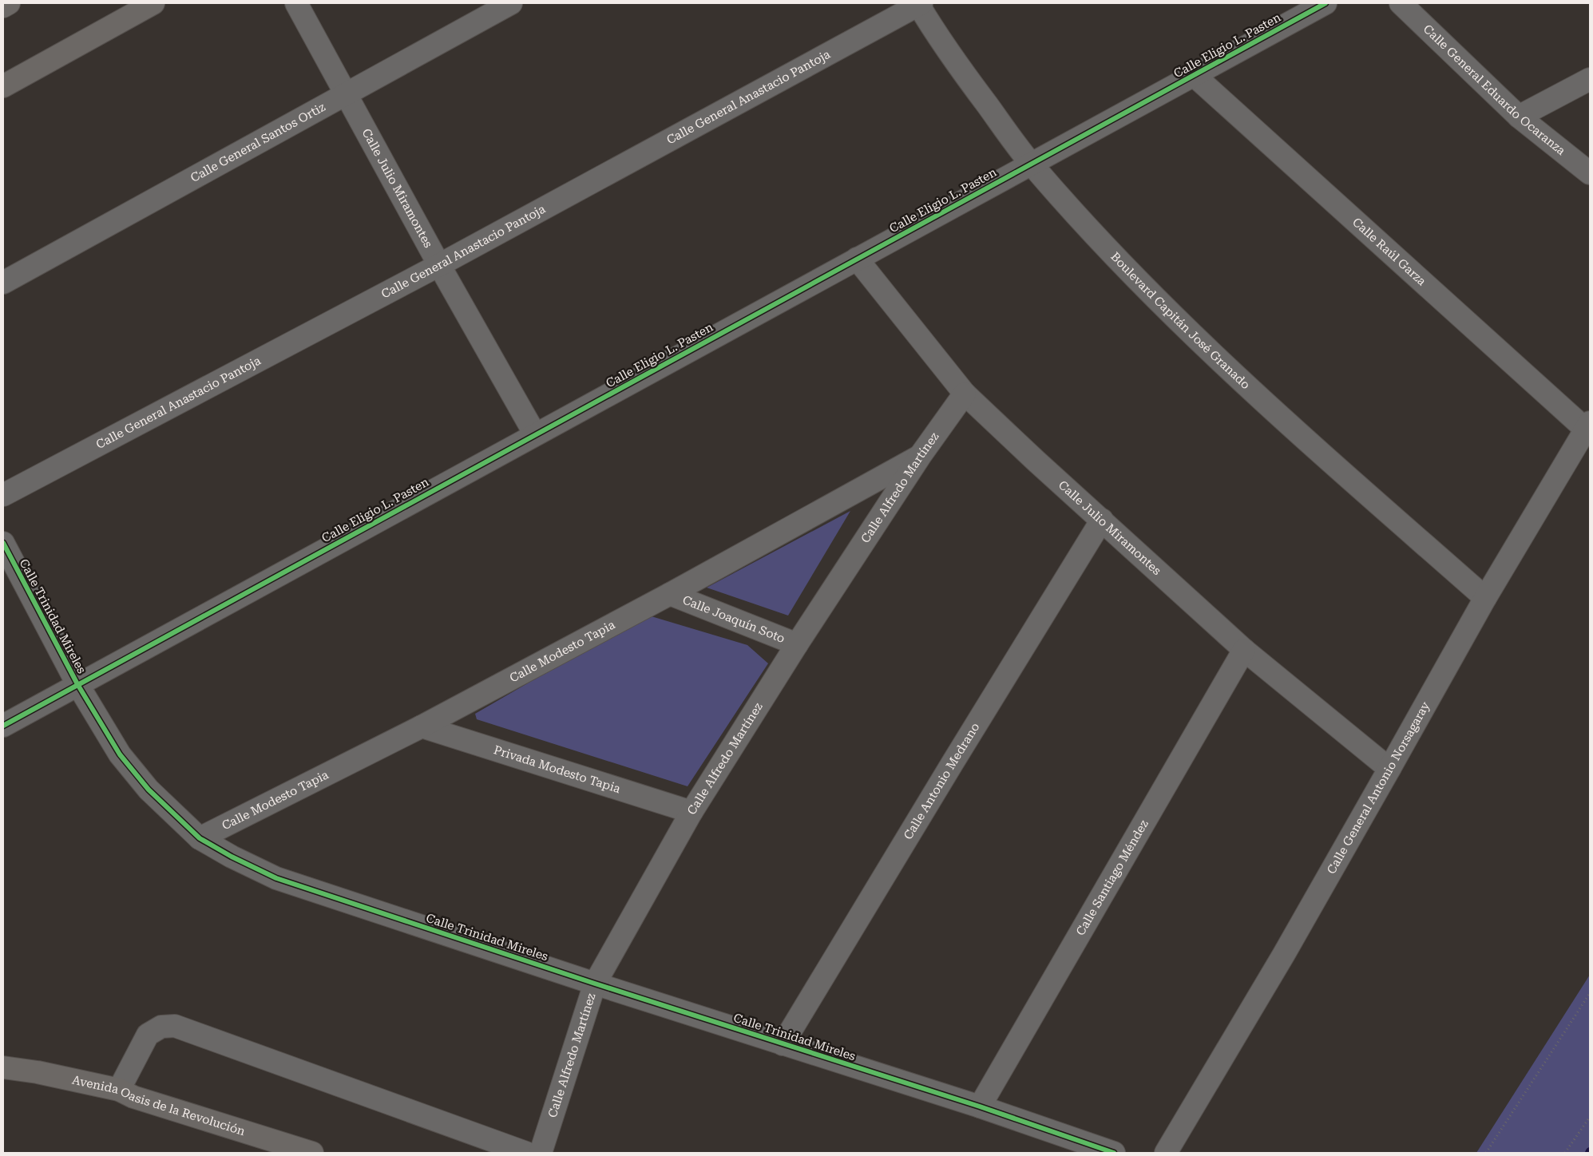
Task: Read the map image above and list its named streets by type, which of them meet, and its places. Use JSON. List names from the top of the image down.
{
  "streets": {
    "main road": ["Avenida Oasis de la Revolución"],
    "street": [
      "Calle Eligio L. Pasten",
      "Calle General Eduardo Ocaranza",
      "Calle General Anastacio Pantoja",
      "Calle General Santos Ortiz",
      "Calle Julio Miramontes",
      "Calle Raúl Garza",
      "Boulevard Capitán José Granado",
      "Calle Alfredo Martínez",
      "Calle Trinidad Mireles",
      "Calle Joaquín Soto",
      "Calle Modesto Tapia",
      "Privada Modesto Tapia",
      "Calle Antonio Medrano",
      "Calle General Antonio Norsagaray",
      "Calle Santiago Méndez"
    ]
  },
  "crossings": [
    ["Calle Eligio L. Pasten", "Calle Julio Miramontes"],
    ["Calle Eligio L. Pasten", "Calle Raúl Garza"],
    ["Calle Eligio L. Pasten", "Boulevard Capitán José Granado"],
    ["Calle Eligio L. Pasten", "Calle Trinidad Mireles"],
    ["Calle General Anastacio Pantoja", "Calle Julio Miramontes"],
    ["Calle General Anastacio Pantoja", "Boulevard Capitán José Granado"],
    ["Calle General Santos Ortiz", "Calle Julio Miramontes"],
    ["Calle Julio Miramontes", "Calle Alfredo Martínez"],
    ["Calle Julio Miramontes", "Calle Antonio Medrano"],
    ["Calle Julio Miramontes", "Calle General Antonio Norsagaray"],
    ["Calle Julio Miramontes", "Calle Santiago Méndez"],
    ["Calle Raúl Garza", "Calle General Antonio Norsagaray"],
    ["Boulevard Capitán José Granado", "Calle General Antonio Norsagaray"],
    ["Calle Alfredo Martínez", "Calle Trinidad Mireles"],
    ["Calle Alfredo Martínez", "Calle Joaquín Soto"],
    ["Calle Alfredo Martínez", "Calle Modesto Tapia"],
    ["Calle Alfredo Martínez", "Privada Modesto Tapia"],
    ["Calle Trinidad Mireles", "Calle Modesto Tapia"],
    ["Calle Trinidad Mireles", "Calle Antonio Medrano"],
    ["Calle Trinidad Mireles", "Calle Santiago Méndez"],
    ["Calle Joaquín Soto", "Calle Modesto Tapia"],
    ["Calle Modesto Tapia", "Privada Modesto Tapia"]
  ]
}
